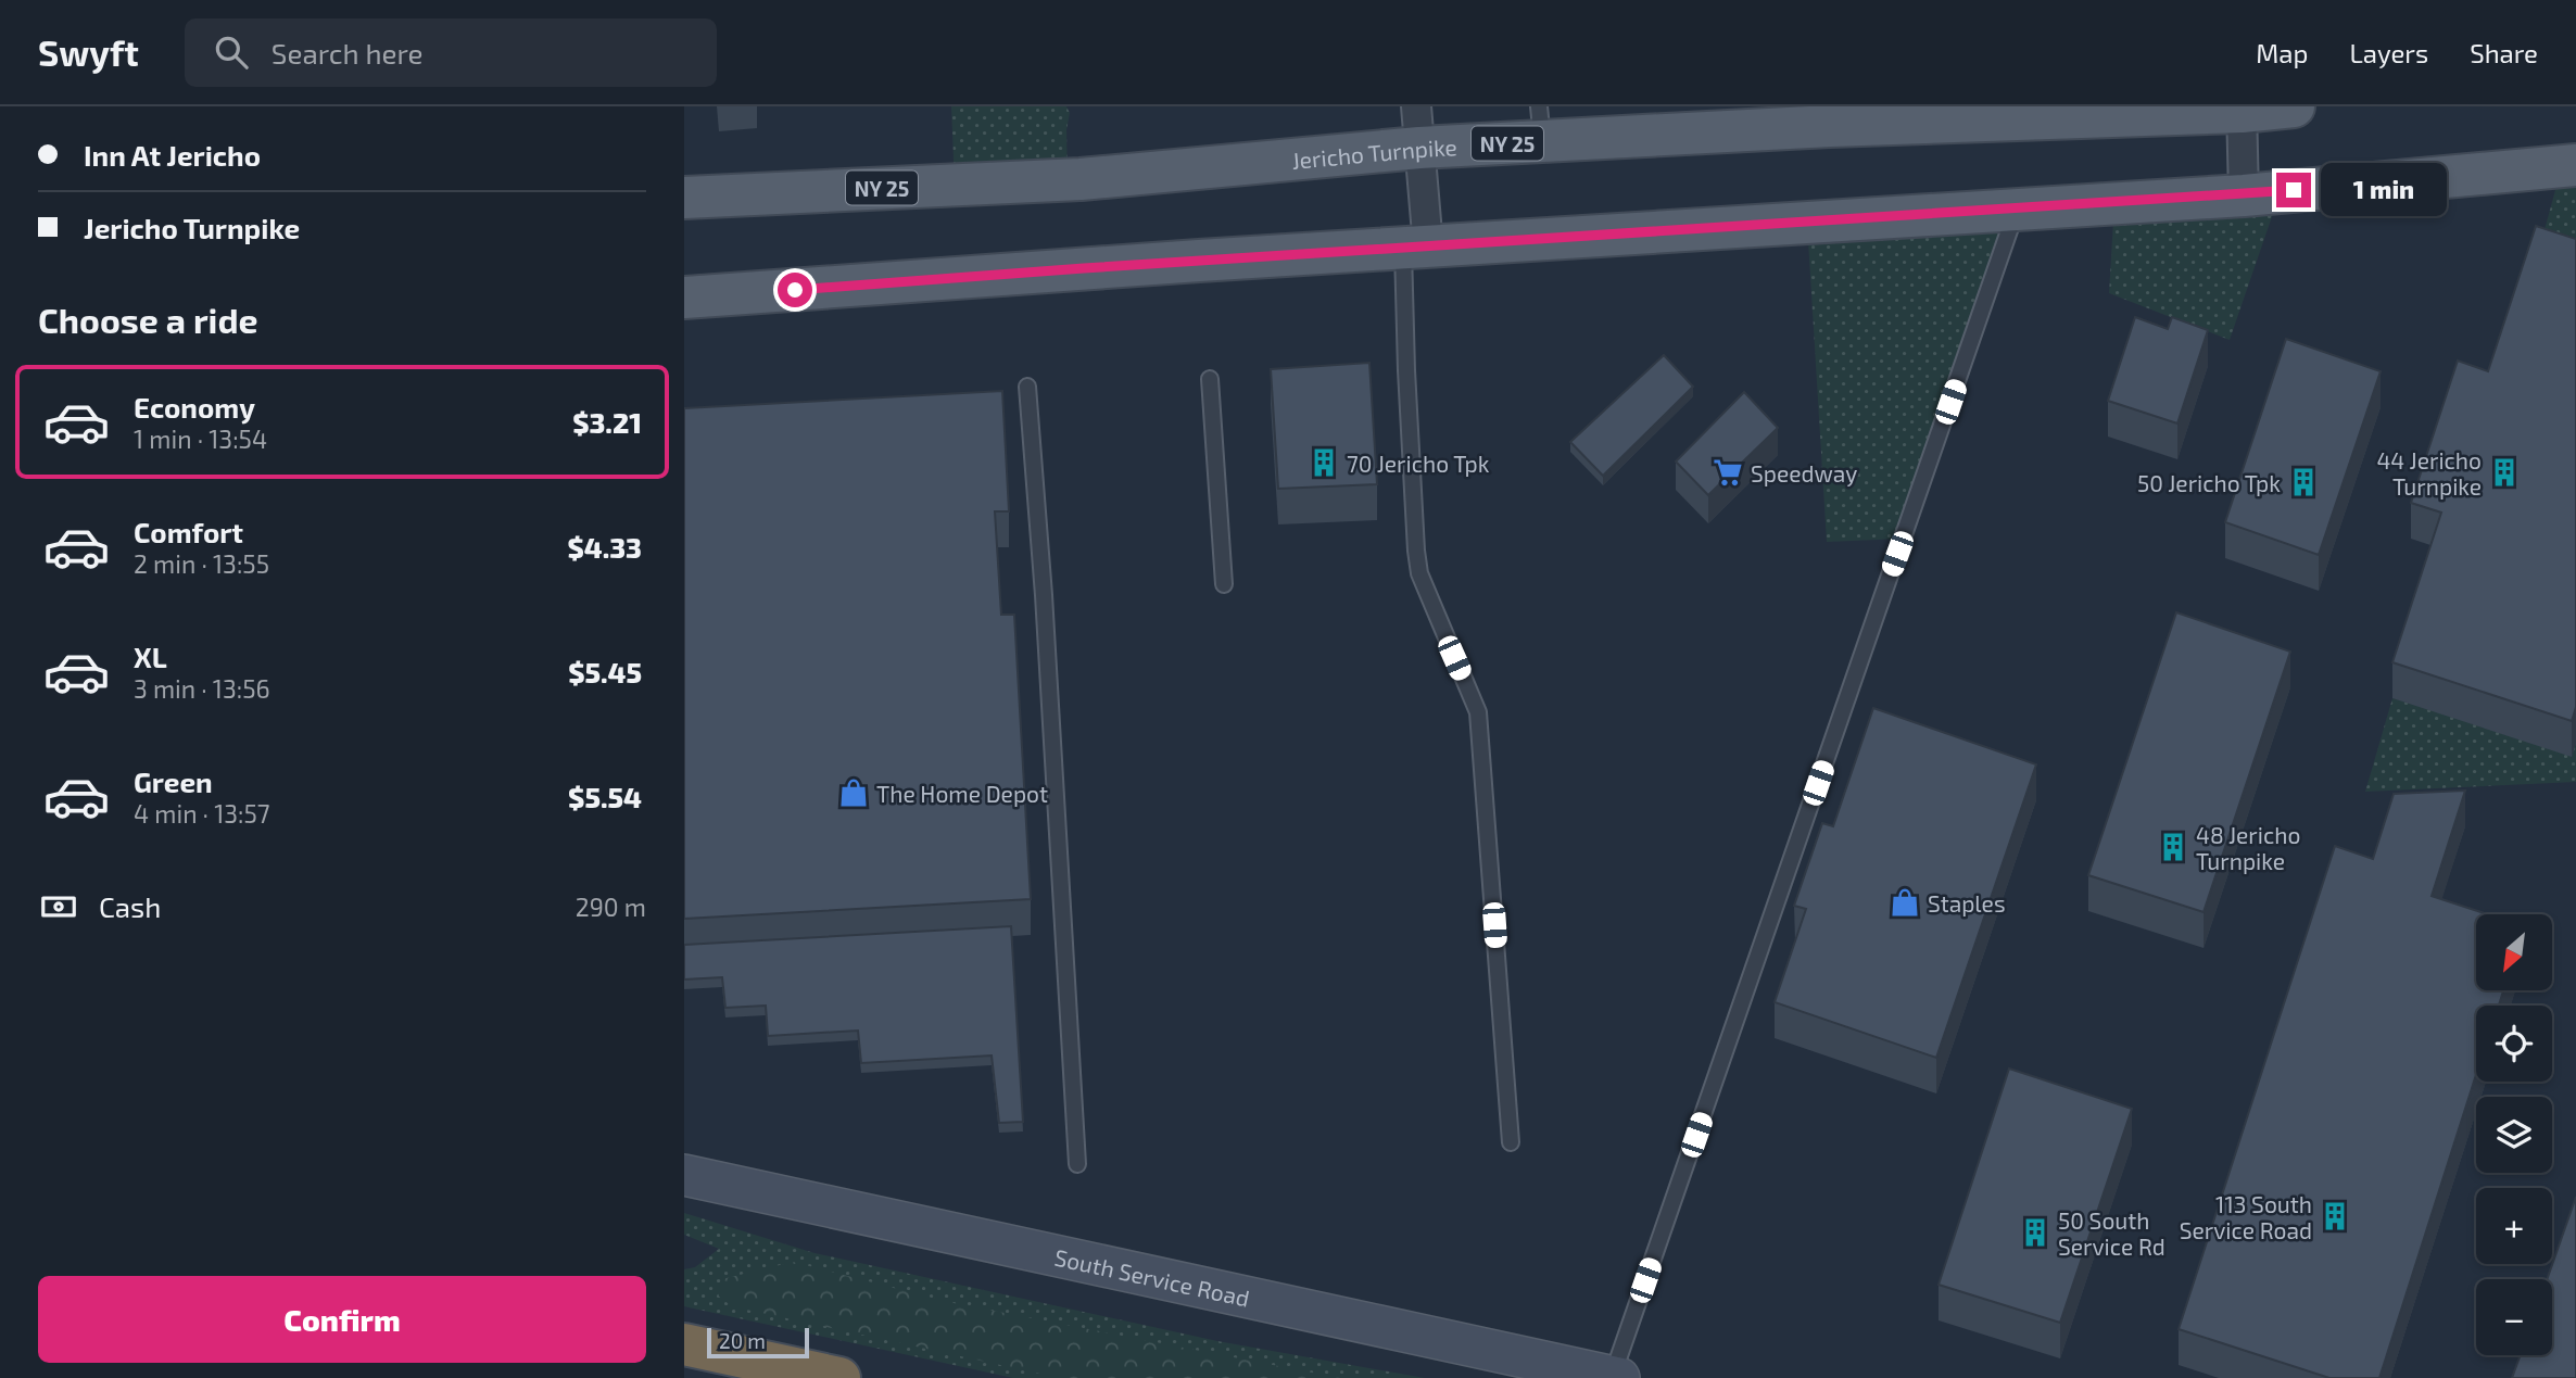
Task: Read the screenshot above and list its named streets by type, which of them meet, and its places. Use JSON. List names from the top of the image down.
{
  "streets": {
    "main road": ["NY 25", "Jericho Turnpike", "South Service Road"]
  },
  "places": {
    "building": [
      "70 Jericho Tpk",
      "44 Jericho Turnpike",
      "50 Jericho Tpk",
      "48 Jericho Turnpike",
      "113 South Service Road",
      "50 South Service Rd"
    ],
    "supermarket": ["Speedway"],
    "shop": ["The Home Depot", "Staples"]
  },
  "scale_bar": "20 m",
  "north": "bottom left",
  "page": {
    "header": "Swyft",
    "search": "Search here",
    "nav": ["Map", "Layers", "Share"],
    "banner": ["Inn At Jericho", "Jericho Turnpike"],
    "bubble": "1 min",
    "heading": "Choose a ride",
    "list": [
      {
        "name": "Economy",
        "note": "1 min · 13:54",
        "value": "$3.21"
      },
      {
        "name": "Comfort",
        "note": "2 min · 13:55",
        "value": "$4.33"
      },
      {
        "name": "XL",
        "note": "3 min · 13:56",
        "value": "$5.45"
      },
      {
        "name": "Green",
        "note": "4 min · 13:57",
        "value": "$5.54"
      }
    ],
    "pay": ["Cash", "290 m"],
    "map_buttons": ["+", "−"],
    "buttons": "Confirm",
    "scale": "20 m"
  }
}
